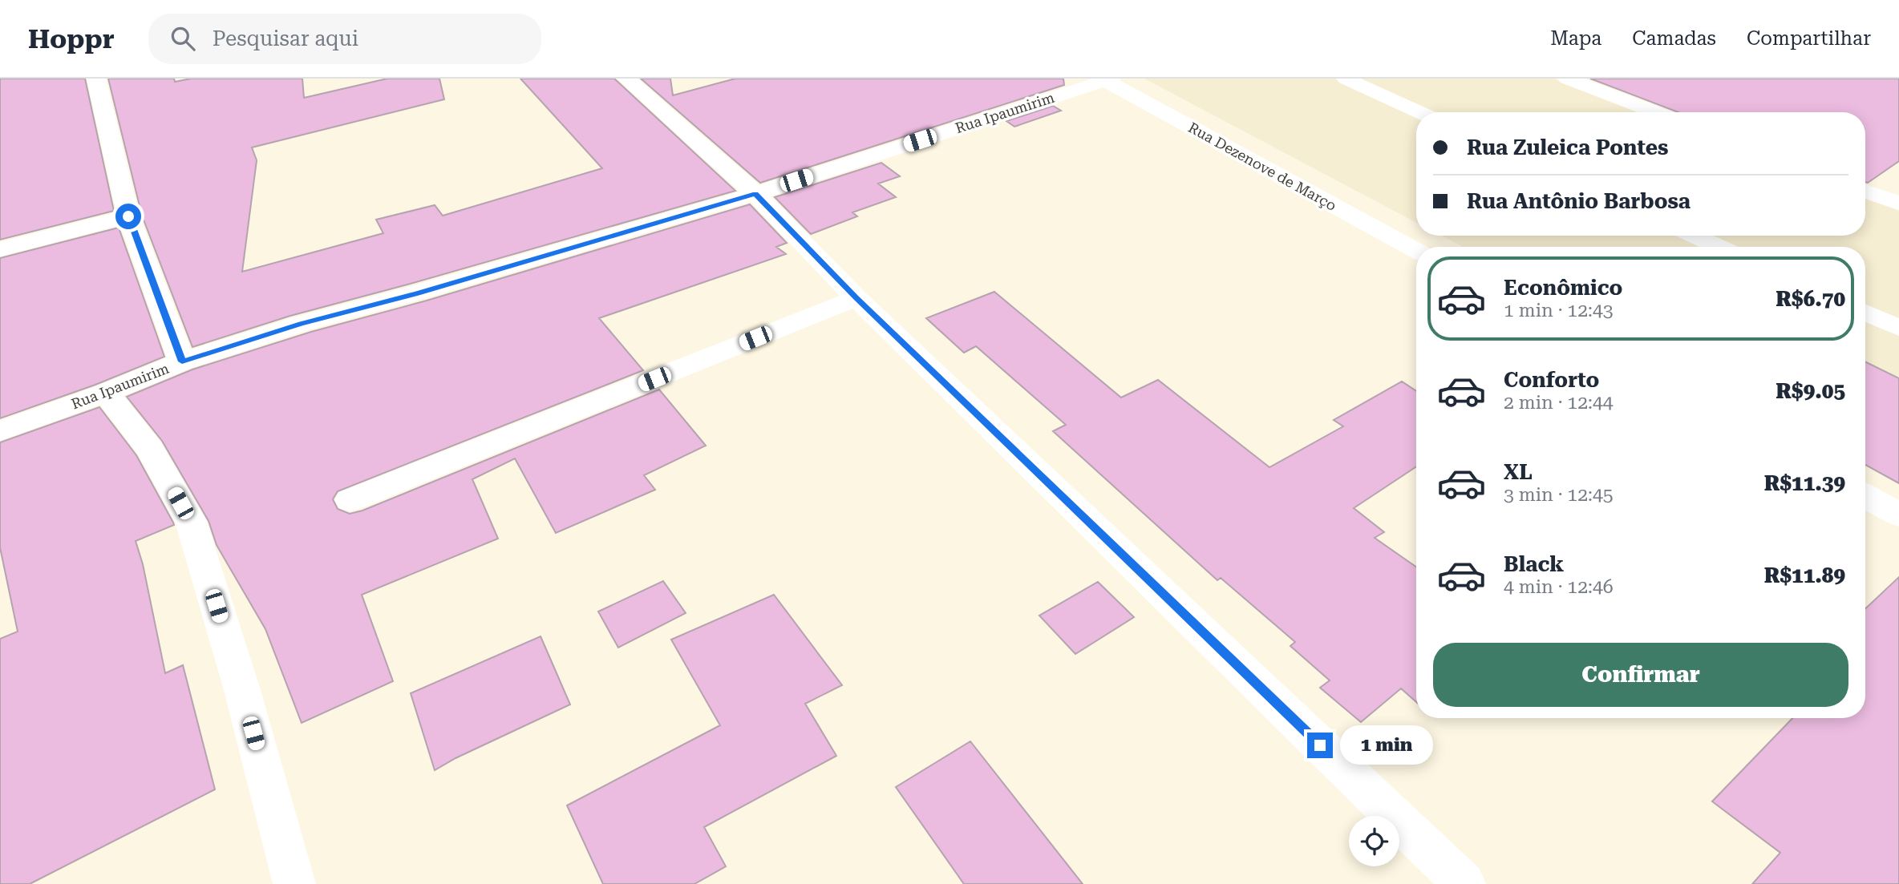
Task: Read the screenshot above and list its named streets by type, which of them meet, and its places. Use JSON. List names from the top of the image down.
{
  "streets": {
    "street": ["Rua Ipaumirim", "Rua Dezenove de Março"]
  },
  "crossings": [
    ["Rua Ipaumirim", "Rua Dezenove de Março"]
  ],
  "page": {
    "header": "Hoppr",
    "search": "Pesquisar aqui",
    "nav": ["Mapa", "Camadas", "Compartilhar"],
    "banner": ["Rua Zuleica Pontes", "Rua Antônio Barbosa"],
    "list": [
      {
        "name": "Econômico",
        "note": "1 min · 12:43",
        "value": "R$6.70"
      },
      {
        "name": "Conforto",
        "note": "2 min · 12:44",
        "value": "R$9.05"
      },
      {
        "name": "XL",
        "note": "3 min · 12:45",
        "value": "R$11.39"
      },
      {
        "name": "Black",
        "note": "4 min · 12:46",
        "value": "R$11.89"
      }
    ],
    "buttons": "Confirmar",
    "bubble": "1 min"
  }
}
